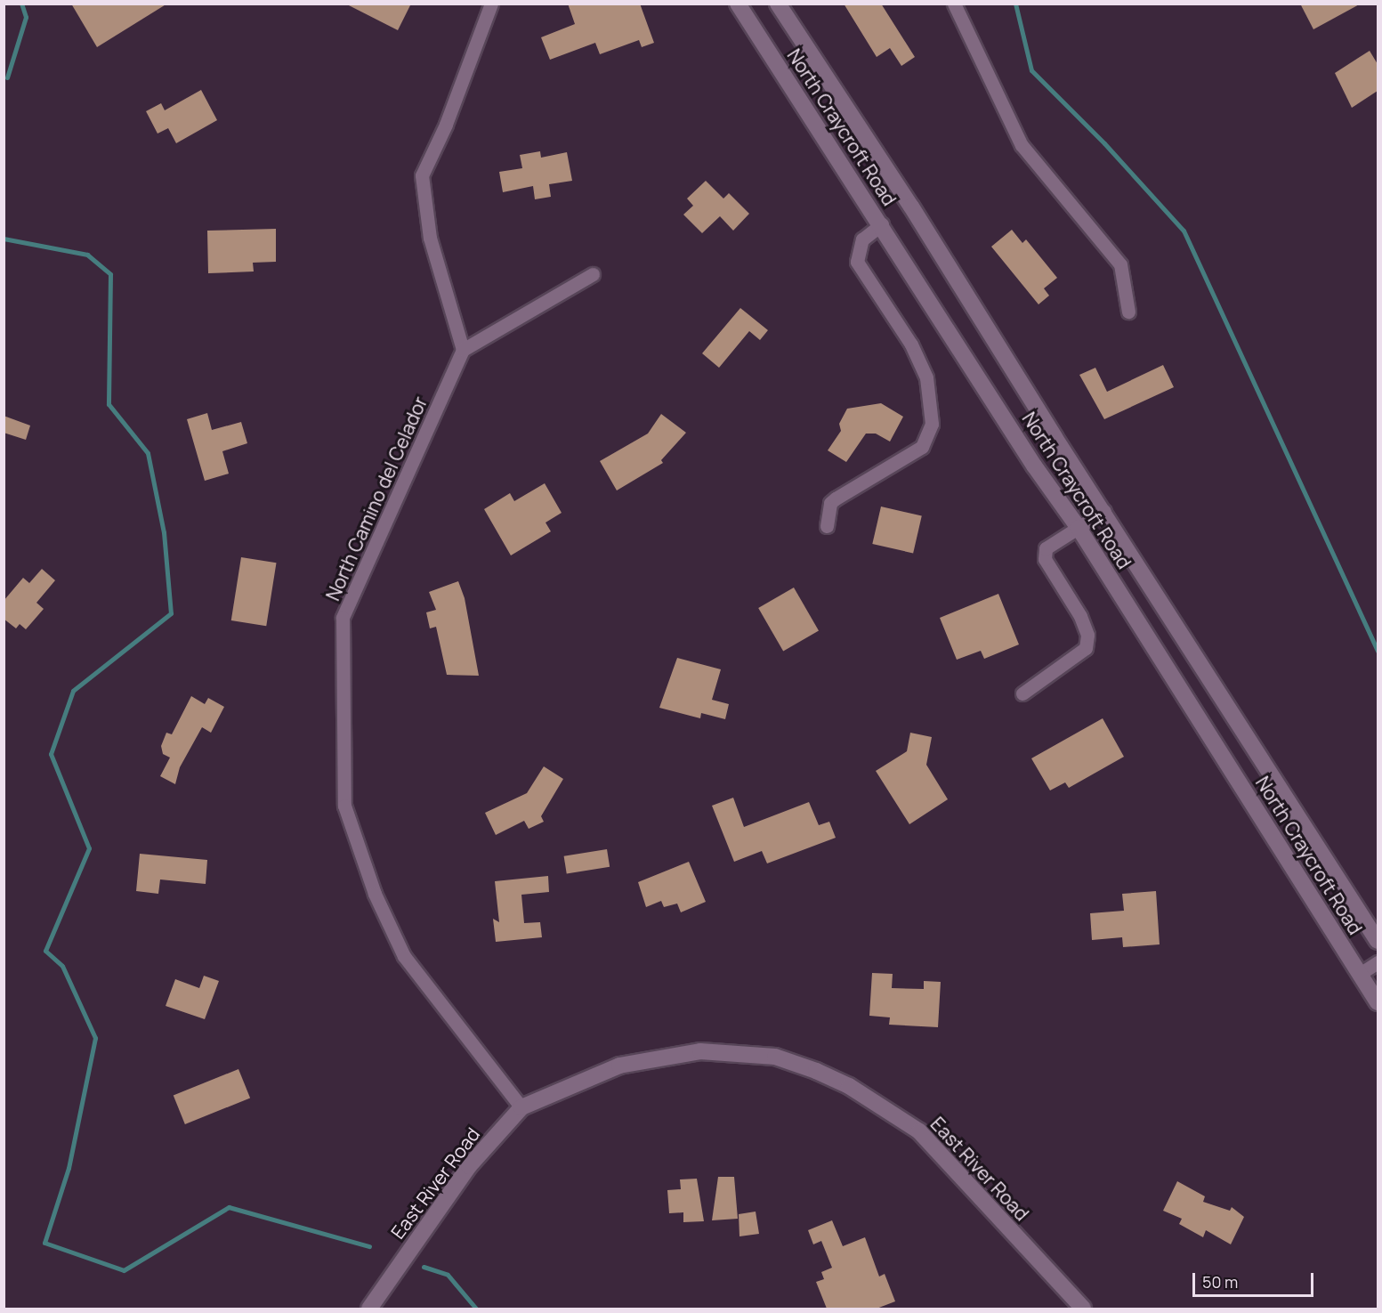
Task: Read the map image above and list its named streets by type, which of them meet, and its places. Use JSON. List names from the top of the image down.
{
  "streets": {
    "main road": ["North Craycroft Road", "East River Road"],
    "street": ["North Camino del Celador"]
  },
  "crossings": [
    ["North Camino del Celador", "East River Road"]
  ],
  "scale_bar": "50 m"
}
